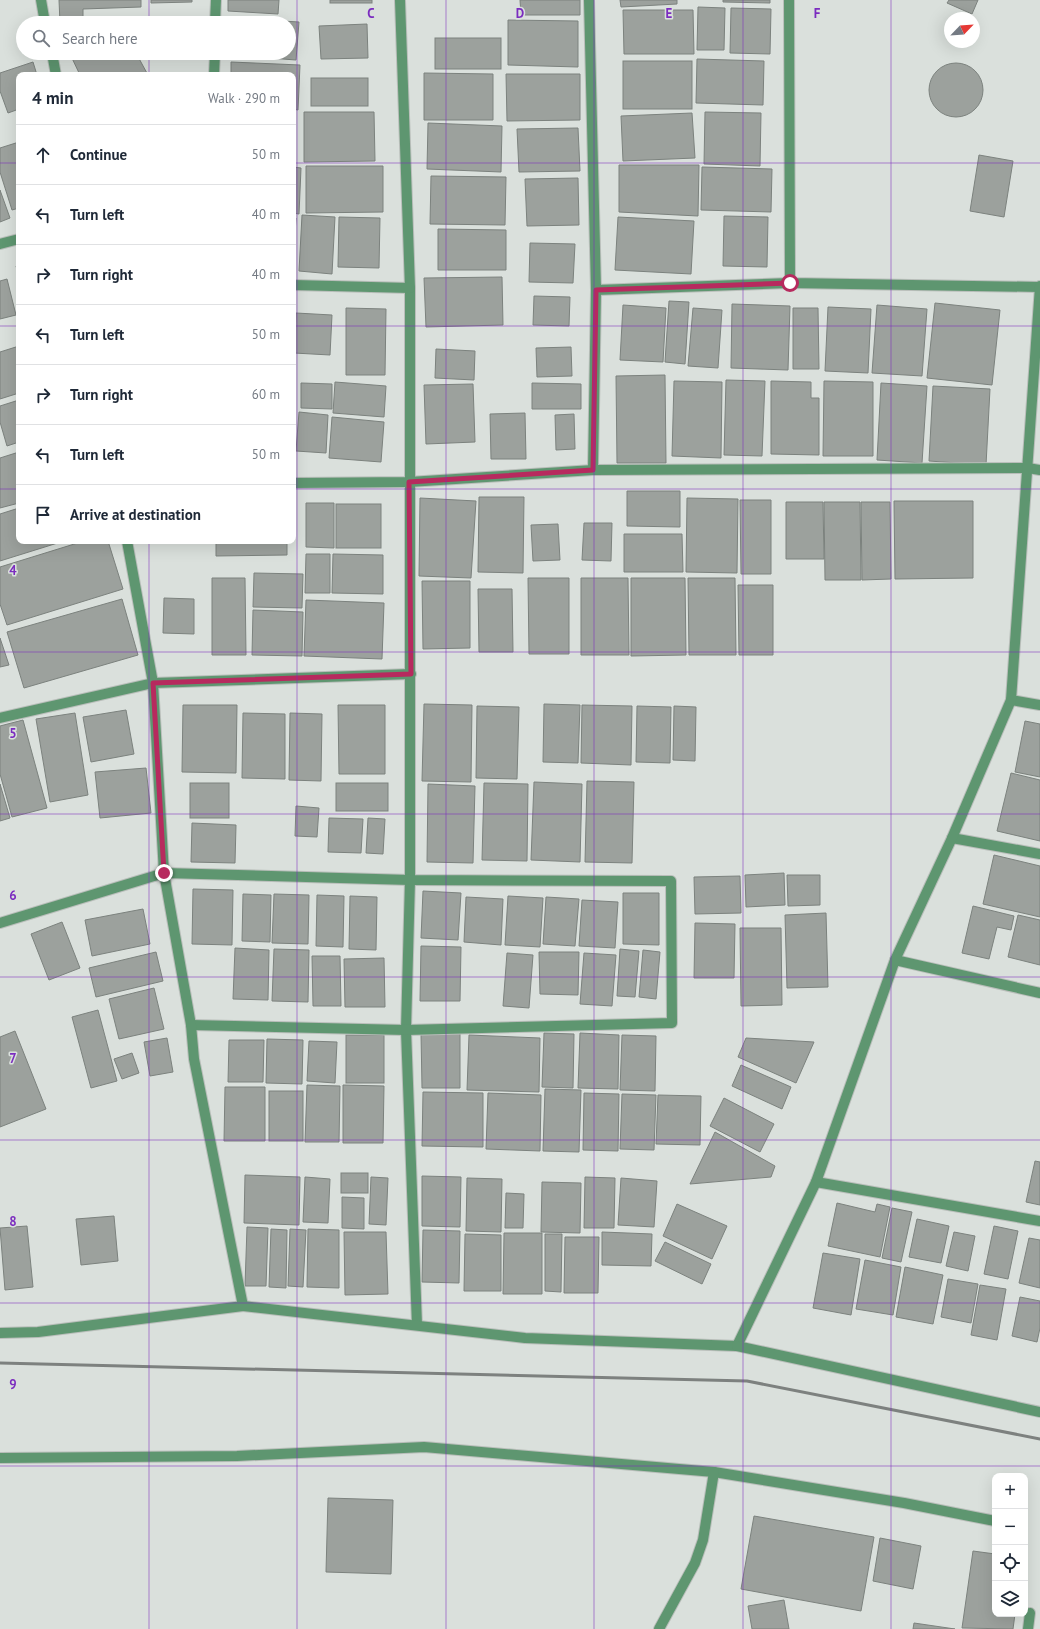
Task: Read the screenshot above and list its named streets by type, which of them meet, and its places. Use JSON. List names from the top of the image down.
{
  "north": "top right",
  "page": {
    "search": "Search here",
    "heading": ["4 min", "Walk · 290 m"],
    "list": [
      ["Continue", "50 m"],
      ["Turn left", "40 m"],
      ["Turn right", "40 m"],
      ["Turn left", "50 m"],
      ["Turn right", "60 m"],
      ["Turn left", "50 m"],
      "Arrive at destination"
    ],
    "map_buttons": ["+", "−"]
  },
  "grid": {
    "columns": [
      "C",
      "D",
      "E",
      "F"
    ],
    "rows": [
      "4",
      "5",
      "6",
      "7",
      "8",
      "9"
    ]
  }
}
